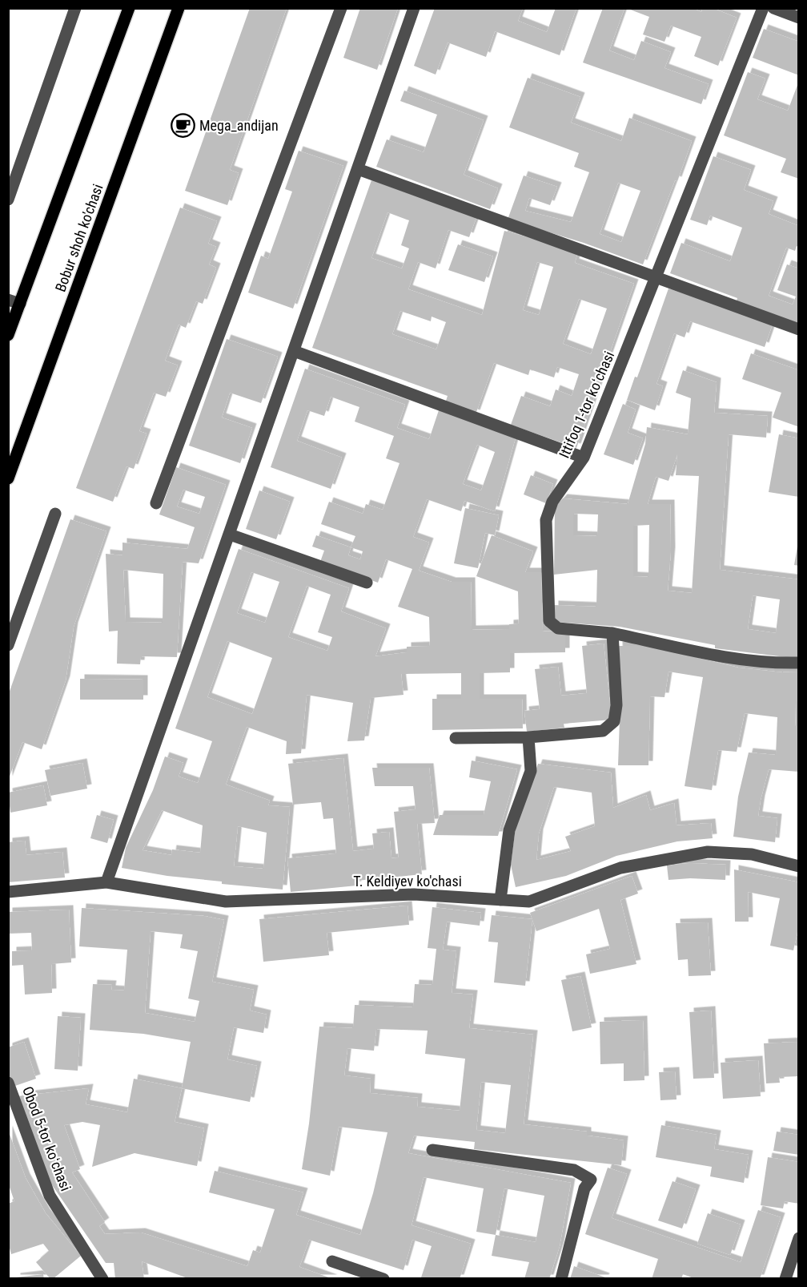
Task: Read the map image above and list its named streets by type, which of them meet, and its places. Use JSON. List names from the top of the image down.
{
  "streets": {
    "main road": ["Bobur shoh ko'chasi"],
    "street": ["Ittifoq 1-tor koʻchasi", "T. Keldiyev ko'chasi", "Obod 5-tor koʻchasi"]
  },
  "places": {
    "cafe": ["Mega_andijan"]
  }
}
